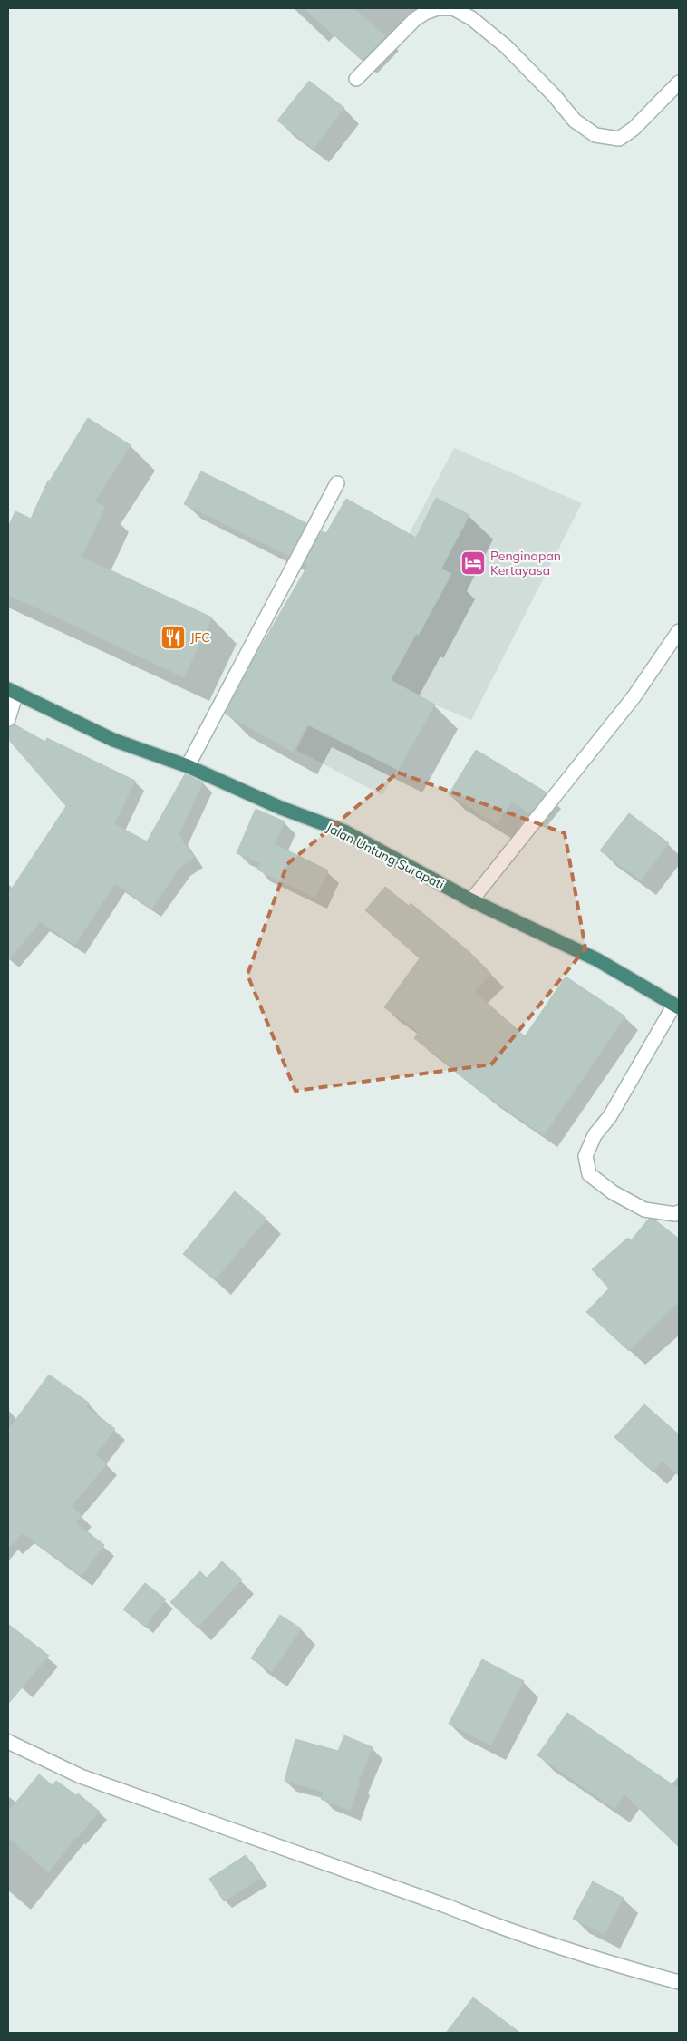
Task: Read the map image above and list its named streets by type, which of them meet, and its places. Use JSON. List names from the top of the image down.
{
  "streets": {
    "highway": ["Jalan Untung Surapati"]
  },
  "places": {
    "hotel": ["Penginapan Kertayasa"],
    "restaurant": ["JFC"]
  }
}
